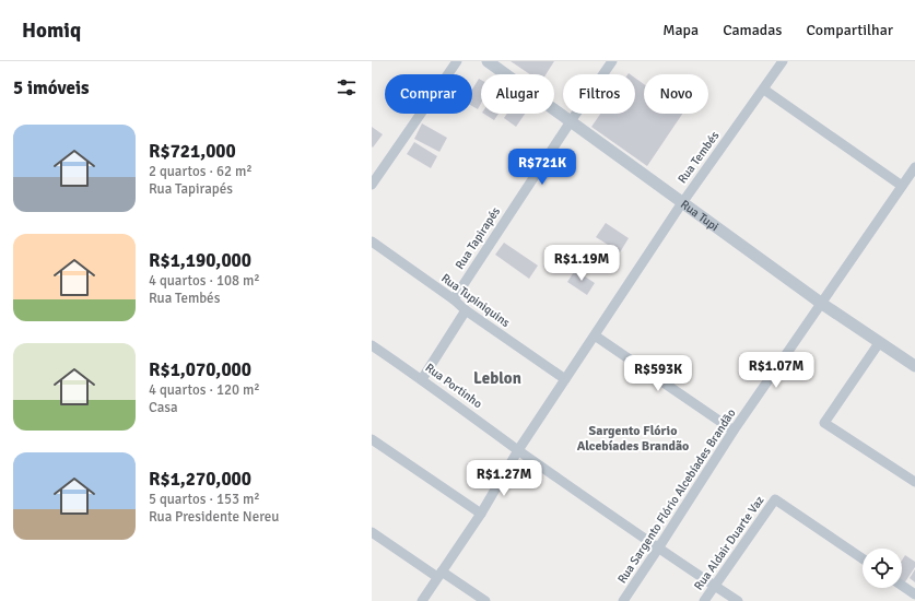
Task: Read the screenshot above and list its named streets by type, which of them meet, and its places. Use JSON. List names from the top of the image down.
{
  "streets": {
    "street": [
      "Rua Tembés",
      "Rua Tupi",
      "Rua Tapirapés",
      "Rua Tupiniquins",
      "Rua Portinho",
      "Rua Sargento Flório Alcebíades Brandão",
      "Rua Aldair Duarte Vaz"
    ]
  },
  "crossings": [
    ["Rua Tembés", "Rua Tupi"],
    ["Rua Tembés", "Rua Tupiniquins"],
    ["Rua Tembés", "Rua Portinho"],
    ["Rua Tupi", "Rua Tapirapés"],
    ["Rua Tupi", "Rua Sargento Flório Alcebíades Brandão"],
    ["Rua Tapirapés", "Rua Tupiniquins"],
    ["Rua Portinho", "Rua Sargento Flório Alcebíades Brandão"],
    ["Rua Portinho", "Rua Aldair Duarte Vaz"]
  ],
  "districts": ["Leblon", "Sargento Flório Alcebíades Brandão"],
  "page": {
    "header": "Homiq",
    "nav": ["Mapa", "Camadas", "Compartilhar"],
    "heading": "5 imóveis",
    "chip": [
      "Comprar",
      "Alugar",
      "Filtros",
      "Novo"
    ],
    "list": [
      {
        "name": "R$721,000",
        "note": "2 quartos · 62 m² · Rua Tapirapés"
      },
      {
        "name": "R$1,190,000",
        "note": "4 quartos · 108 m² · Rua Tembés"
      },
      {
        "name": "R$1,070,000",
        "note": "4 quartos · 120 m² · Casa"
      },
      {
        "name": "R$1,270,000",
        "note": "5 quartos · 153 m² · Rua Presidente Nereu"
      }
    ],
    "price": [
      "R$721K",
      "R$1.19M",
      "R$1.07M",
      "R$593K",
      "R$1.27M"
    ]
  }
}
